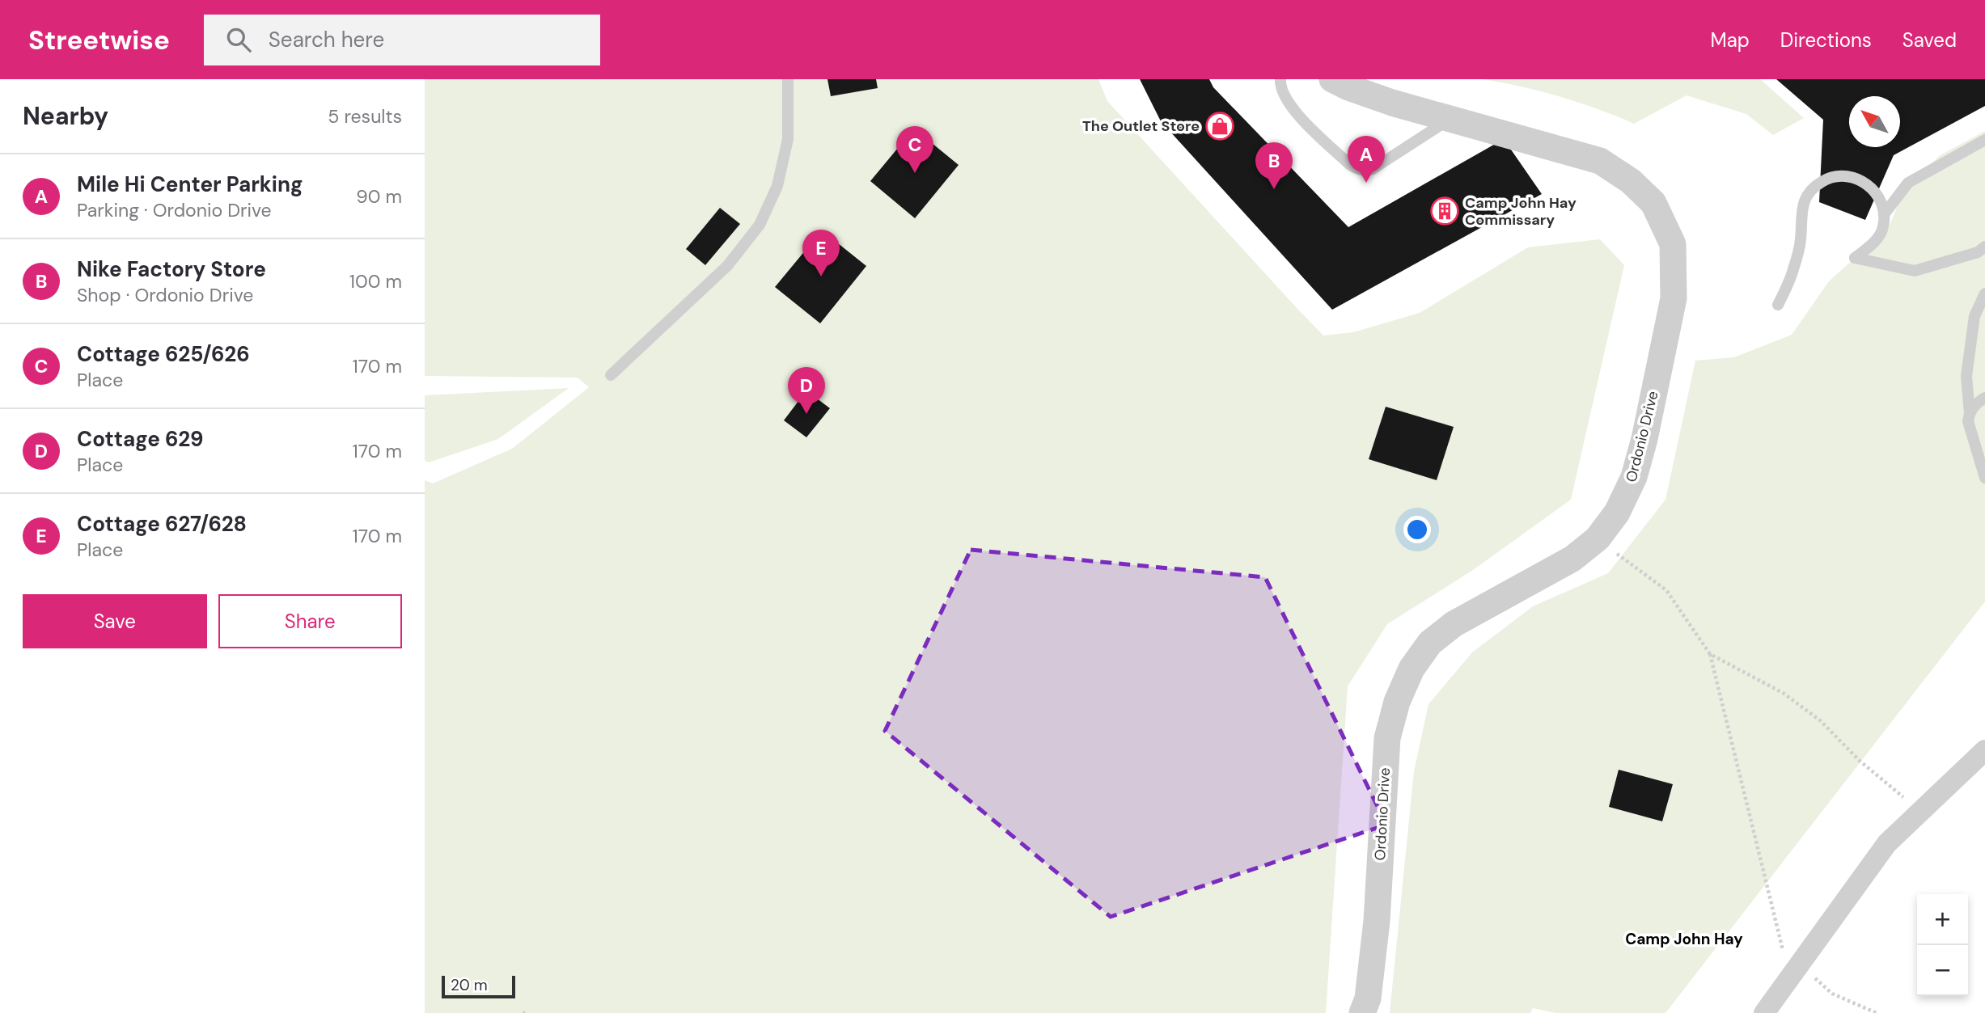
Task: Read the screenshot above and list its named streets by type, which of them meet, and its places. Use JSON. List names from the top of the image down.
{
  "streets": {
    "street": ["Ordonio Drive"]
  },
  "districts": ["Camp John Hay"],
  "places": {
    "shop": ["The Outlet Store"],
    "building": ["Camp John Hay Commissary"]
  },
  "scale_bar": "20 m",
  "north": "top left",
  "page": {
    "header": "Streetwise",
    "search": "Search here",
    "nav": ["Map", "Directions", "Saved"],
    "heading": ["Nearby", "5 results"],
    "pins": [
      "C",
      "A",
      "B",
      "E",
      "D"
    ],
    "list": [
      {
        "mark": "A",
        "name": "Mile Hi Center Parking",
        "note": "Parking · Ordonio Drive",
        "value": "90 m"
      },
      {
        "mark": "B",
        "name": "Nike Factory Store",
        "note": "Shop · Ordonio Drive",
        "value": "100 m"
      },
      {
        "mark": "C",
        "name": "Cottage 625/626",
        "note": "Place",
        "value": "170 m"
      },
      {
        "mark": "D",
        "name": "Cottage 629",
        "note": "Place",
        "value": "170 m"
      },
      {
        "mark": "E",
        "name": "Cottage 627/628",
        "note": "Place",
        "value": "170 m"
      }
    ],
    "buttons": ["Save", "Share"],
    "map_buttons": ["+", "−"],
    "scale": "20 m"
  }
}
